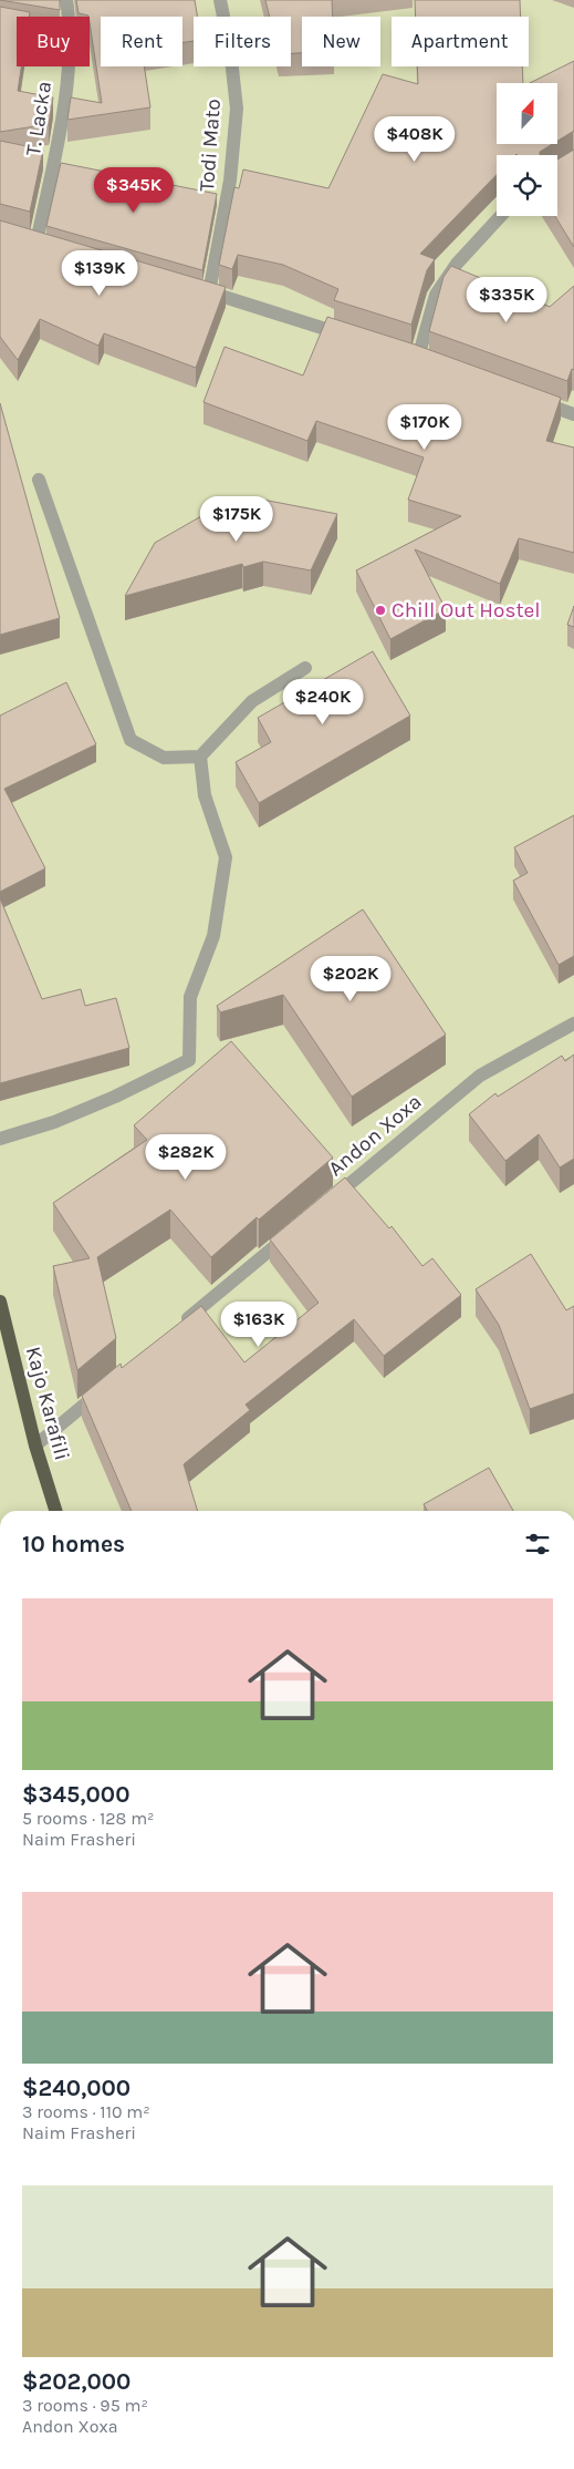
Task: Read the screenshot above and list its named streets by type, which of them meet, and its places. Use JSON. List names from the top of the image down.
{
  "streets": {
    "main road": ["Kajo Karafili"],
    "street": ["T. Lacka", "Todi Mato", "Andon Xoxa"]
  },
  "places": ["Chill Out Hostel"],
  "north": "top",
  "page": {
    "chip": [
      "Buy",
      "Rent",
      "Filters",
      "New",
      "Apartment"
    ],
    "price": [
      "$408K",
      "$345K",
      "$139K",
      "$335K",
      "$170K",
      "$175K",
      "$240K",
      "$202K",
      "$282K",
      "$163K"
    ],
    "heading": "10 homes",
    "list": [
      {
        "name": "$345,000",
        "note": "5 rooms · 128 m² · Naim Frasheri"
      },
      {
        "name": "$240,000",
        "note": "3 rooms · 110 m² · Naim Frasheri"
      },
      {
        "name": "$202,000",
        "note": "3 rooms · 95 m² · Andon Xoxa"
      }
    ]
  }
}
